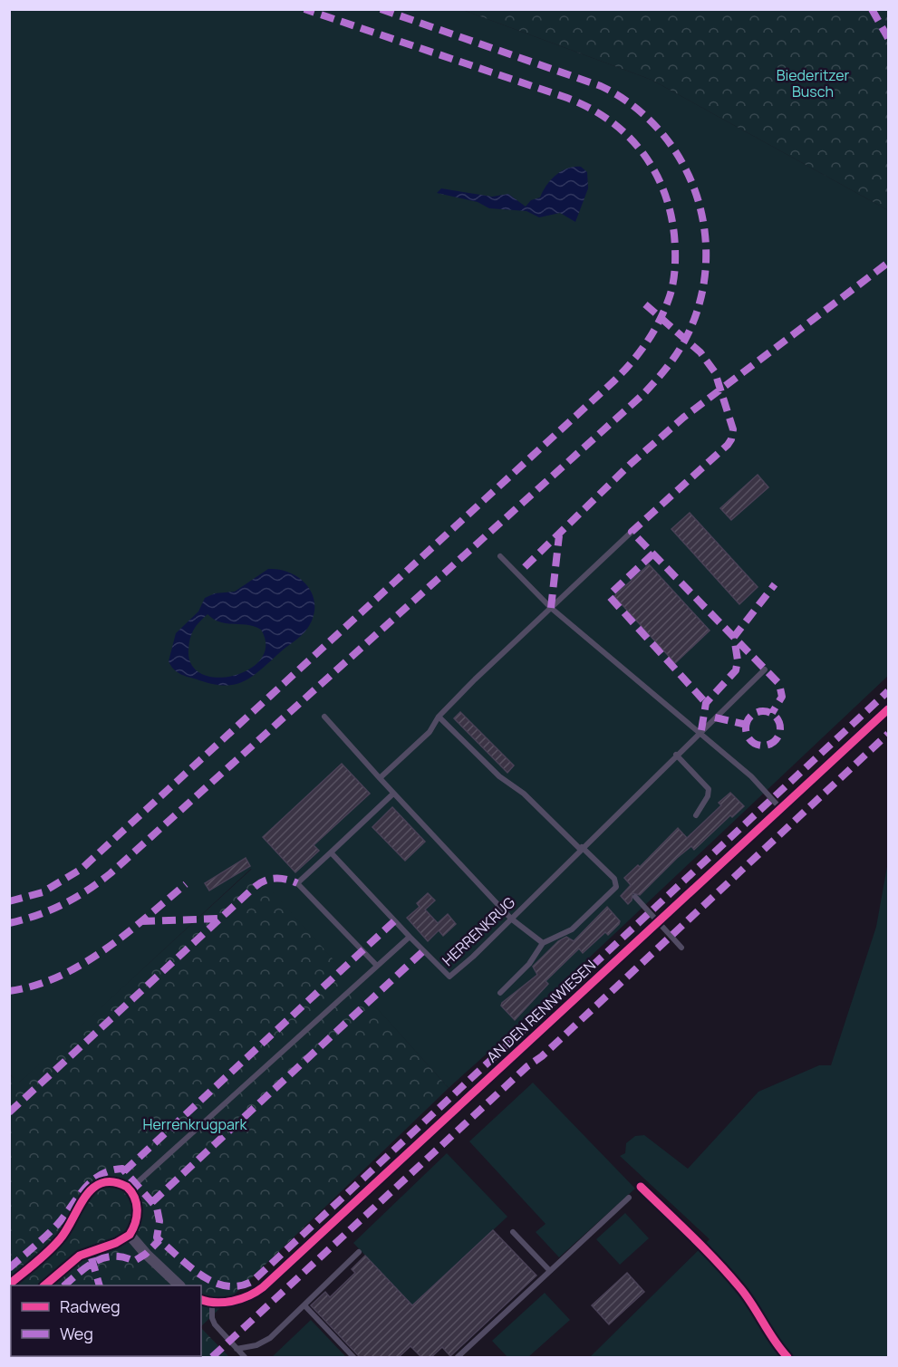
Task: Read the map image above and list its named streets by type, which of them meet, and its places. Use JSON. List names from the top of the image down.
{
  "streets": {
    "street": ["AN DEN RENNWIESEN"],
    "lane": ["HERRENKRUG"]
  },
  "parks": ["Biederitzer Busch", "Herrenkrugpark"],
  "legend": ["Radweg", "Weg"]
}
